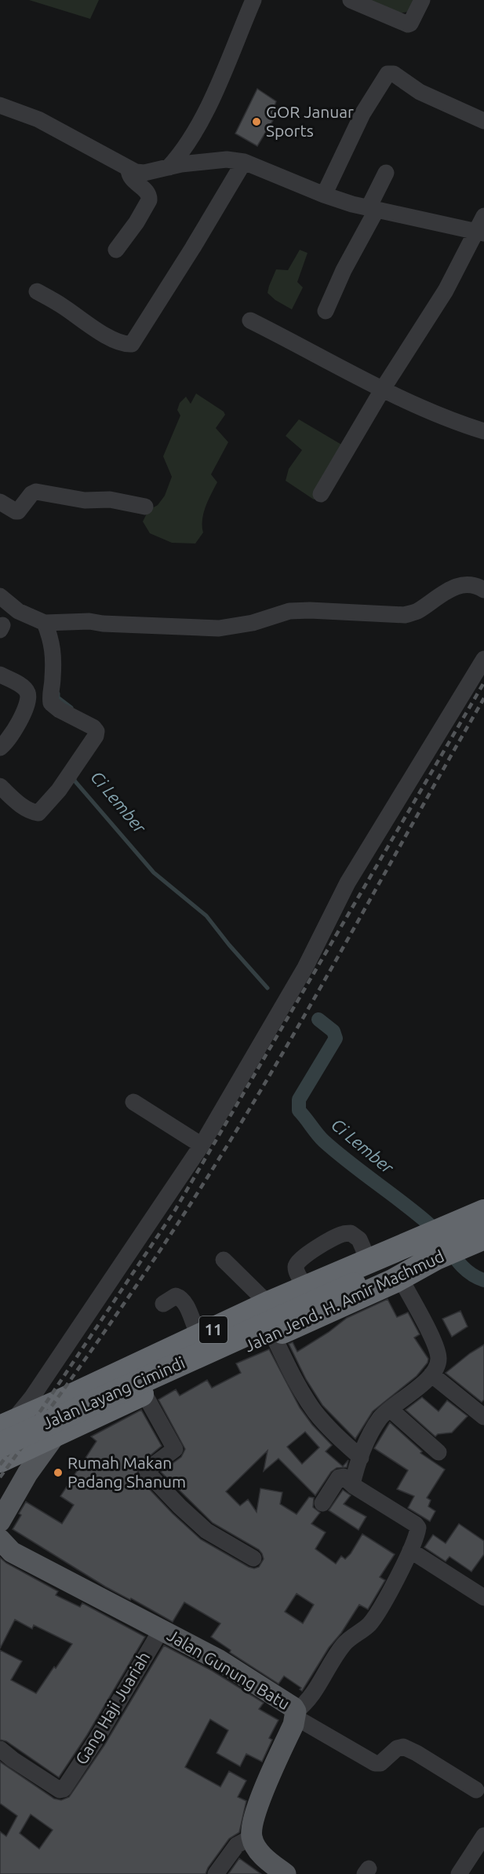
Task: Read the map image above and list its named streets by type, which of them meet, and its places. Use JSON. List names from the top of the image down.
{
  "streets": {
    "highway": ["Jalan Jend. H. Amir Machmud", "11", "Jalan Layang Cimindi"],
    "main road": ["Jalan Gunung Batu"],
    "street": ["Gang Haji Juariah"]
  },
  "crossings": [
    ["Jalan Jend. H. Amir Machmud", "Jalan Layang Cimindi"],
    ["Jalan Gunung Batu", "Gang Haji Juariah"]
  ],
  "water": ["Ci Lember"],
  "places": ["GOR Januar Sports", "Rumah Makan Padang Shanum"]
}
